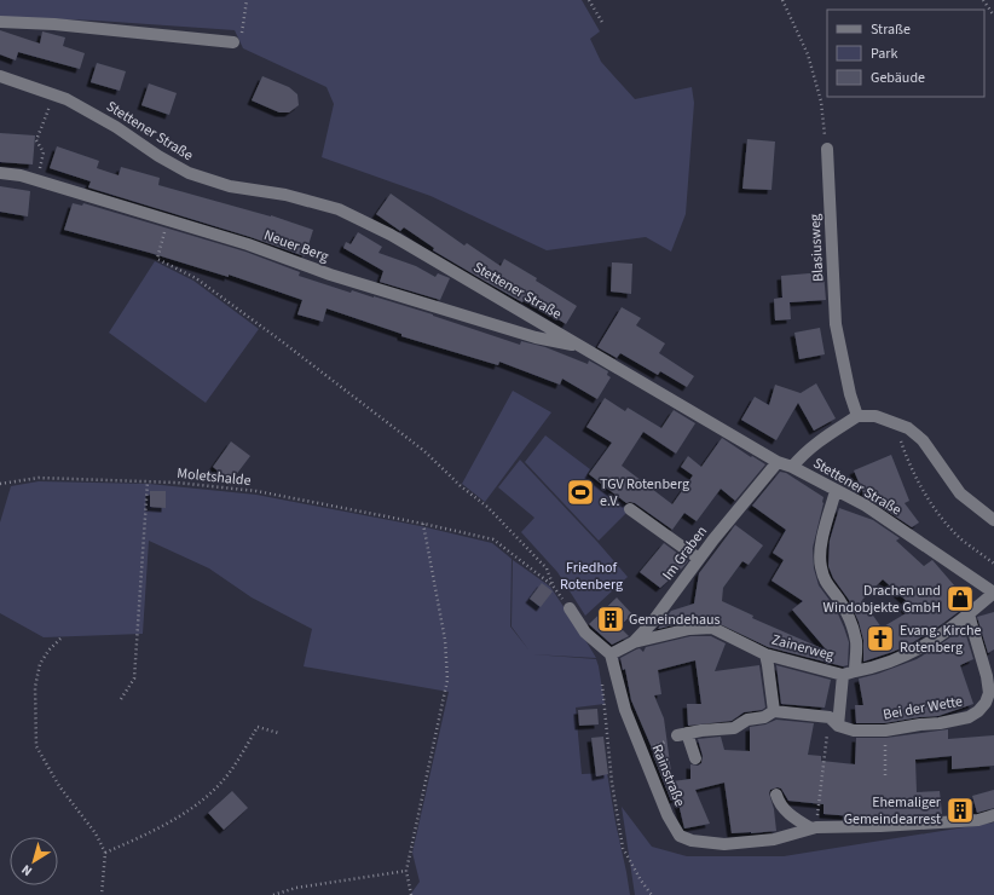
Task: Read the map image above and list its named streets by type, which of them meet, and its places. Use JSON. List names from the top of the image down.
{
  "streets": {
    "street": [
      "Stettener Straße",
      "Neuer Berg",
      "Blasiusweg",
      "Im Graben",
      "Zainerweg",
      "Bei der Wette",
      "Rainstraße"
    ],
    "path": ["Moletshalde"]
  },
  "crossings": [
    ["Stettener Straße", "Neuer Berg"],
    ["Stettener Straße", "Im Graben"],
    ["Im Graben", "Zainerweg"],
    ["Im Graben", "Rainstraße"]
  ],
  "parks": ["Friedhof Rotenberg"],
  "places": {
    "sports": ["TGV Rotenberg e.V."],
    "shop": ["Drachen und Windobjekte GmbH"],
    "building": ["Gemeindehaus", "Ehemaliger Gemeindearrest"],
    "church": ["Evang. Kirche Rotenberg"]
  },
  "legend": ["Straße", "Park", "Gebäude"],
  "north": "bottom left"
}
